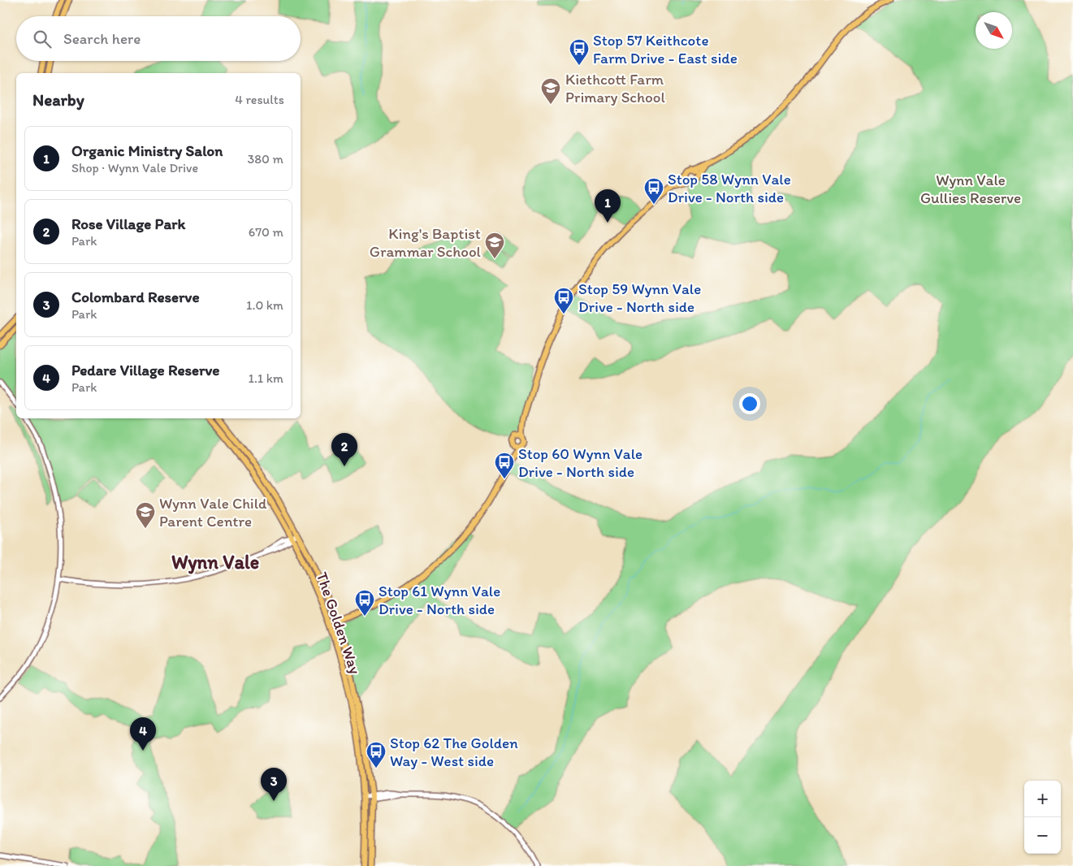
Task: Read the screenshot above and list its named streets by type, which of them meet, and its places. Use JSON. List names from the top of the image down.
{
  "streets": {
    "main road": ["The Golden Way"]
  },
  "districts": ["Wynn Vale"],
  "parks": ["Wynn Vale Gullies Reserve"],
  "places": {
    "bus stop": [
      "Stop 57 Keithcote Farm Drive - East side",
      "Stop 58 Wynn Vale Drive - North side",
      "Stop 59 Wynn Vale Drive - North side",
      "Stop 60 Wynn Vale Drive - North side",
      "Stop 61 Wynn Vale Drive - North side",
      "Stop 62 The Golden Way - West side"
    ],
    "school or university": ["Kiethcott Farm Primary School", "King's Baptist Grammar School", "Wynn Vale Child Parent Centre"]
  },
  "north": "bottom right",
  "page": {
    "search": "Search here",
    "heading": ["Nearby", "4 results"],
    "list": [
      {
        "mark": "1",
        "name": "Organic Ministry Salon",
        "note": "Shop · Wynn Vale Drive",
        "value": "380 m"
      },
      {
        "mark": "2",
        "name": "Rose Village Park",
        "note": "Park",
        "value": "670 m"
      },
      {
        "mark": "3",
        "name": "Colombard Reserve",
        "note": "Park",
        "value": "1.0 km"
      },
      {
        "mark": "4",
        "name": "Pedare Village Reserve",
        "note": "Park",
        "value": "1.1 km"
      }
    ],
    "pins": [
      "1",
      "2",
      "4",
      "3"
    ],
    "map_buttons": ["+", "−"]
  }
}
